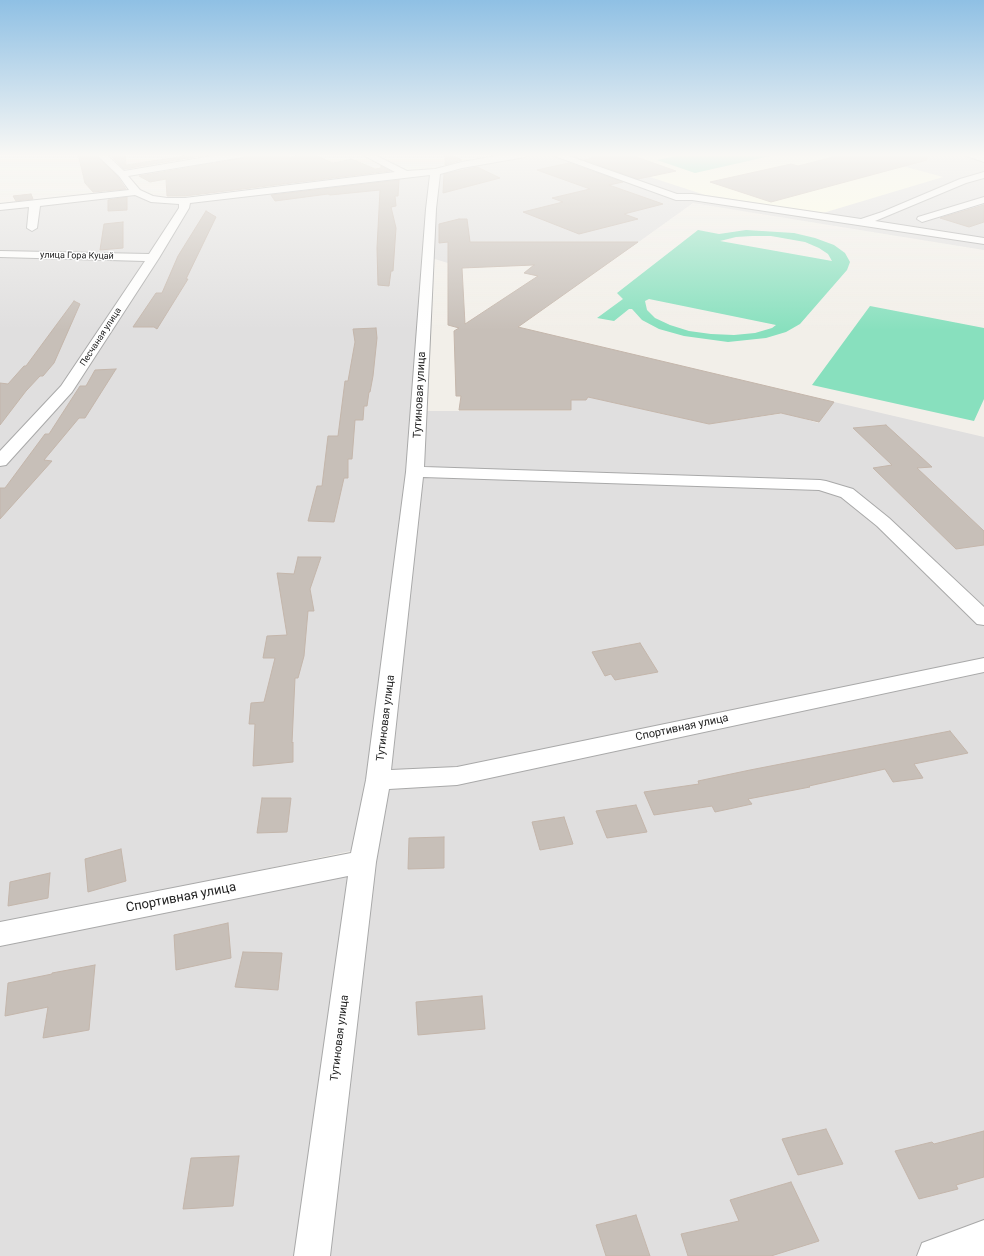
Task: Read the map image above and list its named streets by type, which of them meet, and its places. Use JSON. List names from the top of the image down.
{
  "streets": {
    "street": [
      "улица Гора Куцай",
      "Песчаная улица",
      "Тутиновая улица",
      "Спортивная улица"
    ]
  },
  "crossings": [
    ["улица Гора Куцай", "Песчаная улица"],
    ["Тутиновая улица", "Спортивная улица"]
  ]
}
